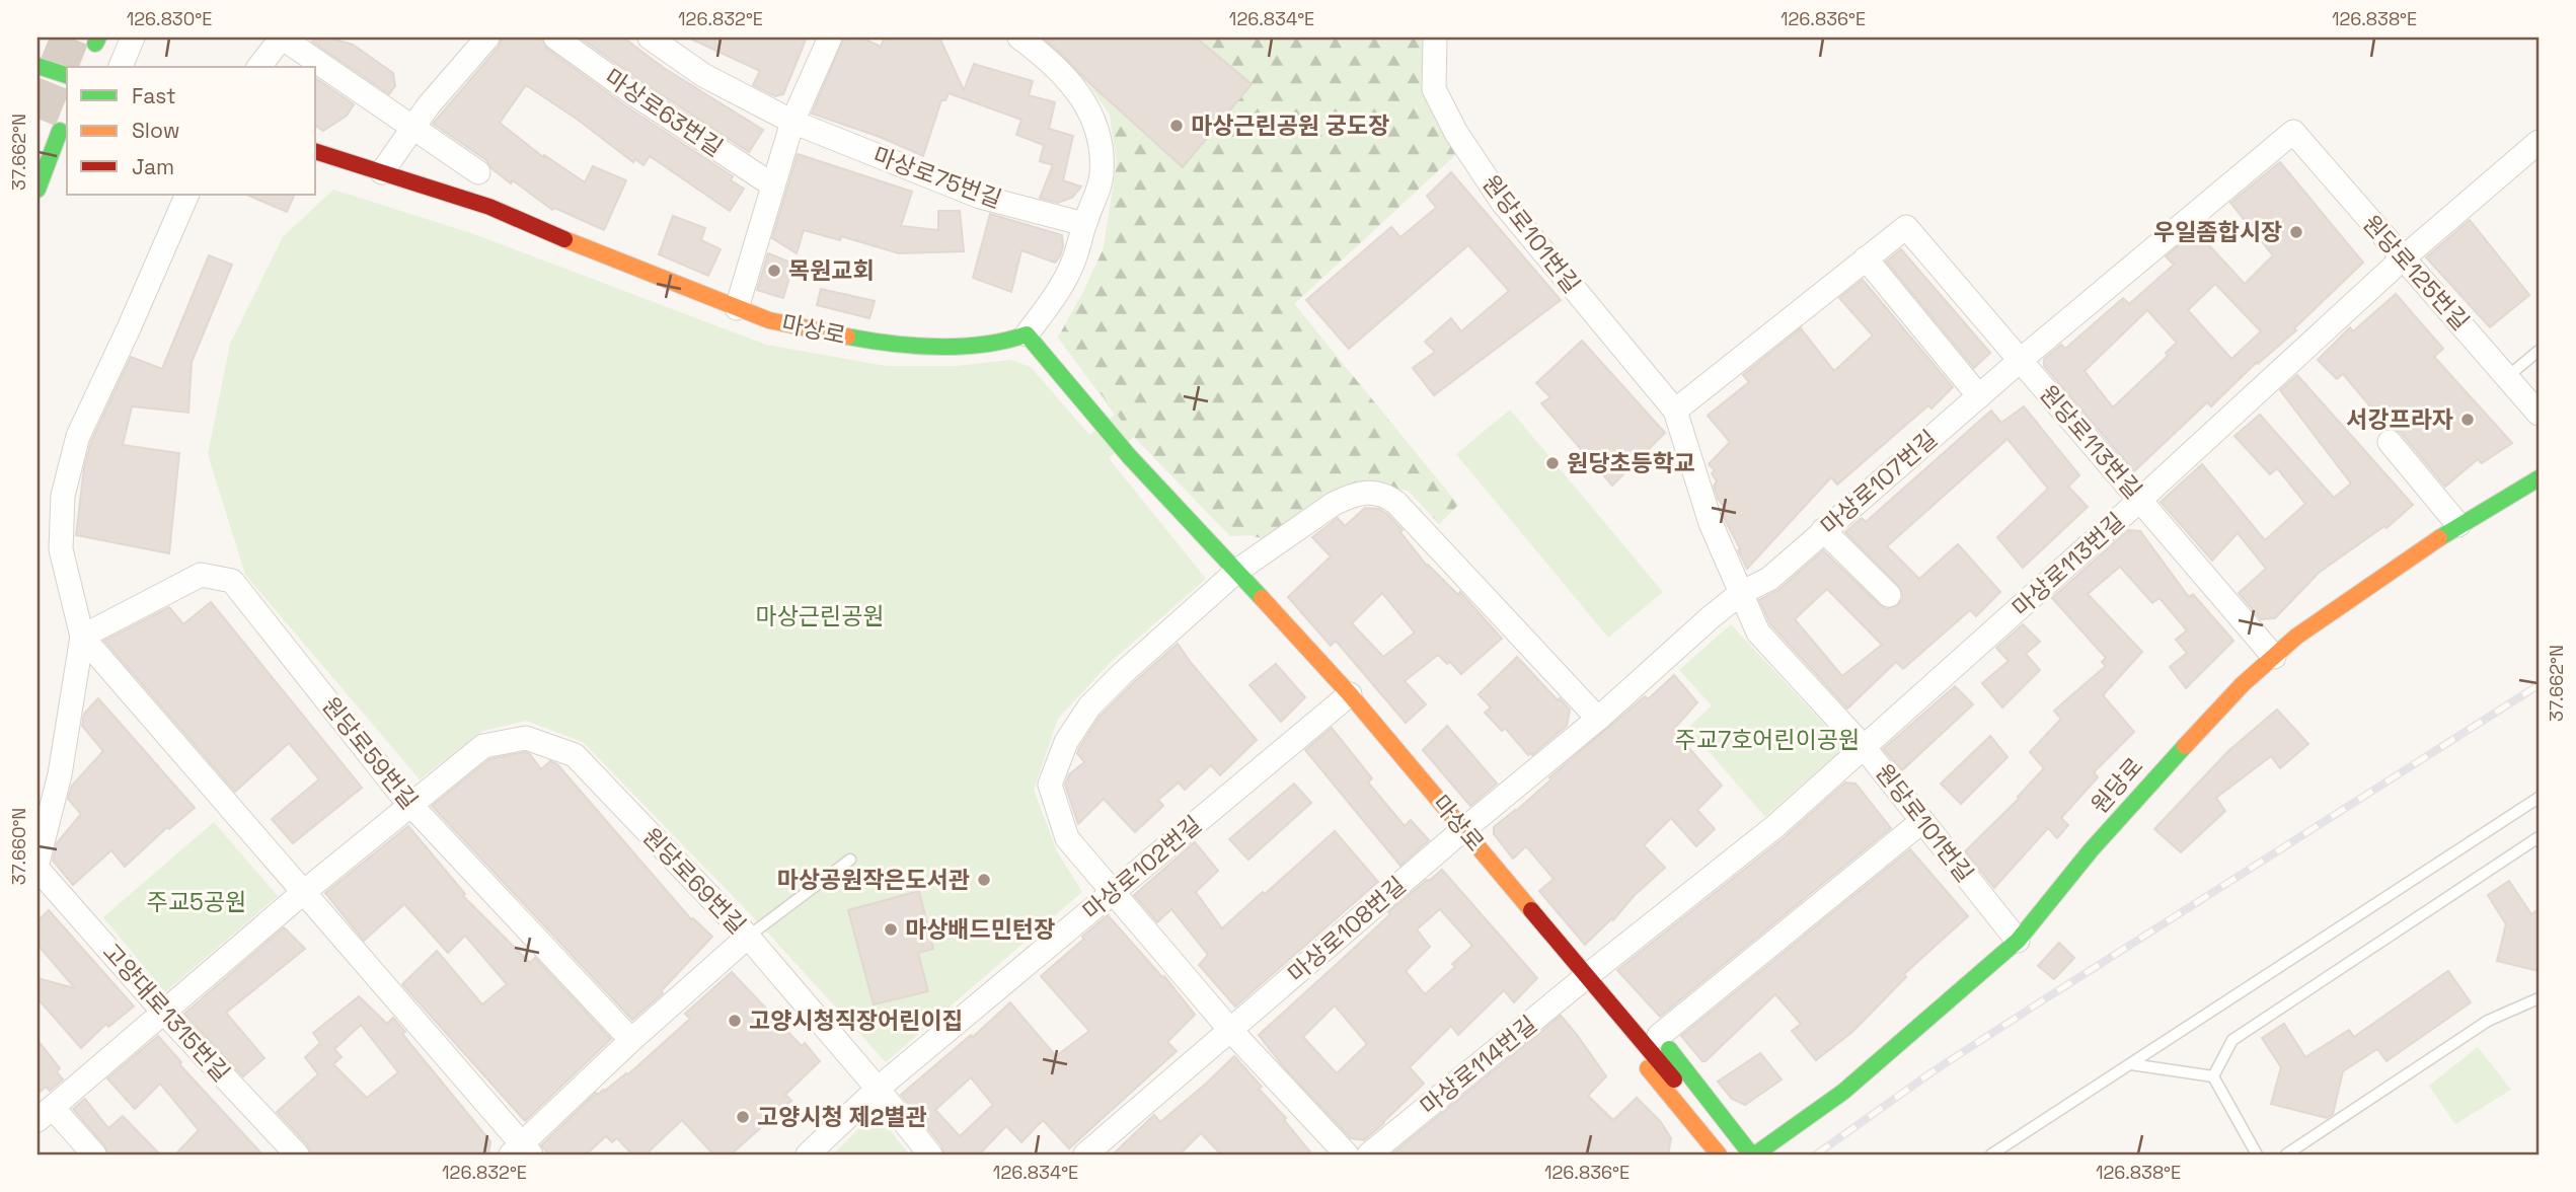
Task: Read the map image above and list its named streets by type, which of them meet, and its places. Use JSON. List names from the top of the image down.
{
  "streets": {
    "main road": ["마상로", "원당로"],
    "street": [
      "마상로63번길",
      "마상로75번길",
      "원당로101번길",
      "원당로125번길",
      "원당로113번길",
      "마상로107번길",
      "마상로113번길",
      "원당로59번길",
      "마상로102번길",
      "원당로69번길",
      "마상로108번길",
      "고양대로1315번길",
      "마상로114번길"
    ]
  },
  "crossings": [
    ["원당로101번길", "마상로107번길"],
    ["원당로101번길", "마상로113번길"],
    ["원당로101번길", "원당로"],
    ["원당로125번길", "마상로107번길"],
    ["원당로125번길", "마상로113번길"],
    ["마상로", "마상로107번길"],
    ["마상로", "마상로113번길"],
    ["마상로", "마상로102번길"],
    ["마상로", "마상로108번길"],
    ["마상로", "마상로114번길"],
    ["원당로113번길", "마상로107번길"],
    ["원당로113번길", "마상로113번길"],
    ["원당로113번길", "원당로"],
    ["마상로107번길", "마상로108번길"],
    ["마상로113번길", "마상로114번길"],
    ["원당로59번길", "원당로69번길"],
    ["마상로102번길", "원당로69번길"],
    ["원당로69번길", "고양대로1315번길"]
  ],
  "parks": ["마상근린공원", "주교7호어린이공원", "주교5공원"],
  "places": [
    "마상근린공원 궁도장",
    "우일좀합시장",
    "목원교회",
    "서강프라자",
    "원당초등학교",
    "마상공원작은도서관",
    "마상배드민턴장",
    "고양시청직장어린이집",
    "고양시청 제2별관"
  ],
  "legend": ["Fast", "Slow", "Jam"],
  "coordinates": [
    "126.830°E",
    "126.832°E",
    "126.834°E",
    "126.836°E",
    "126.838°E",
    "37.662°N",
    "37.660°N"
  ]
}
